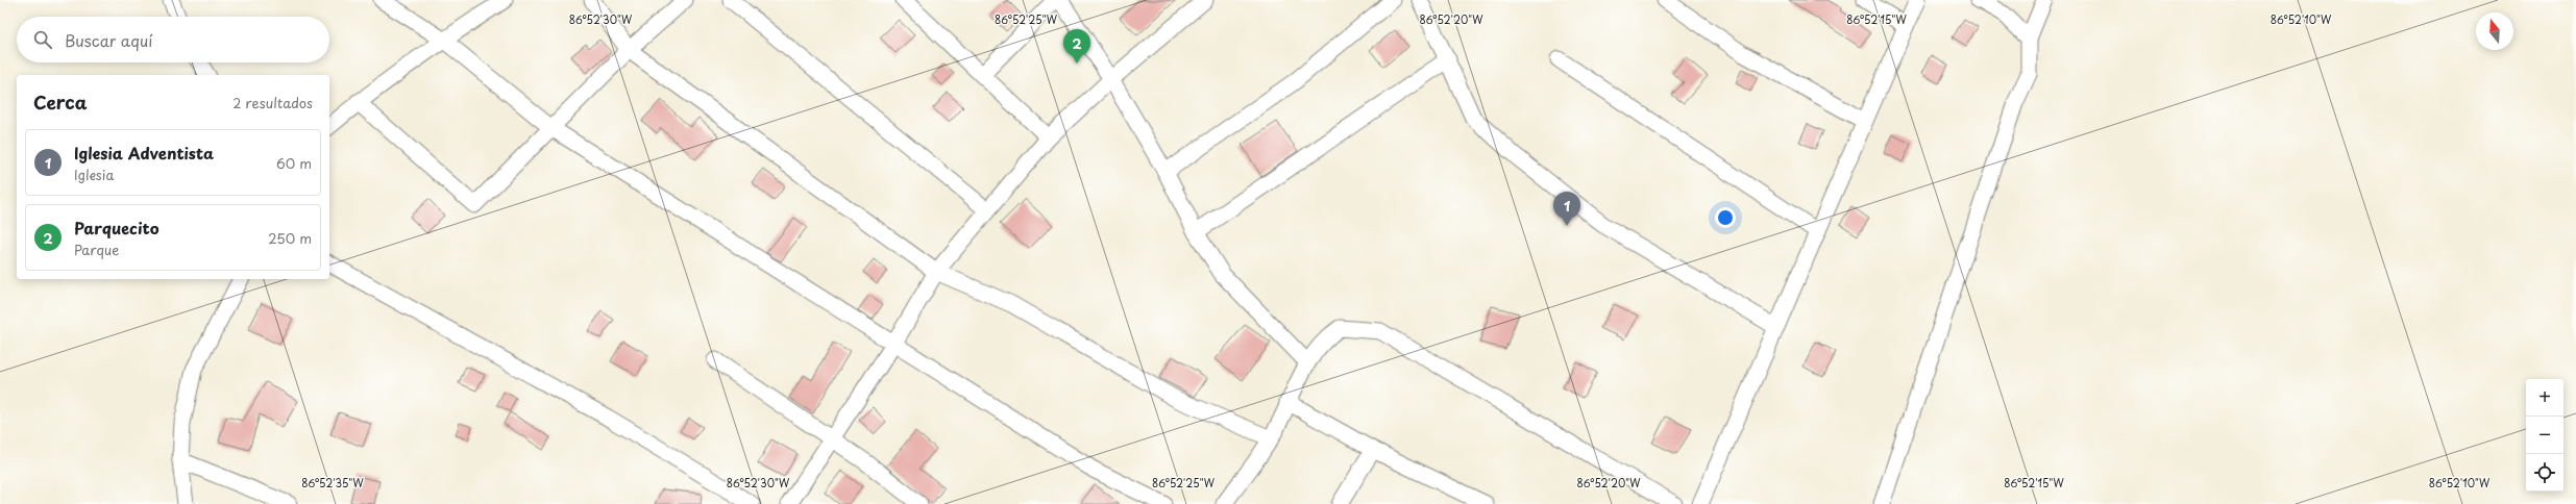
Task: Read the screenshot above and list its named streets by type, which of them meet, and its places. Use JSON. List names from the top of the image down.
{
  "north": "top",
  "page": {
    "search": "Buscar aquí",
    "pins": ["2", "1"],
    "heading": ["Cerca", "2 resultados"],
    "list": [
      {
        "mark": "1",
        "name": "Iglesia Adventista",
        "note": "Iglesia",
        "value": "60 m"
      },
      {
        "mark": "2",
        "name": "Parquecito",
        "note": "Parque",
        "value": "250 m"
      }
    ],
    "map_buttons": ["+", "−"]
  },
  "coordinates": [
    "86°52'30\"W",
    "86°52'25\"W",
    "86°52'20\"W",
    "86°52'15\"W",
    "86°52'10\"W",
    "86°52'35\"W"
  ]
}
